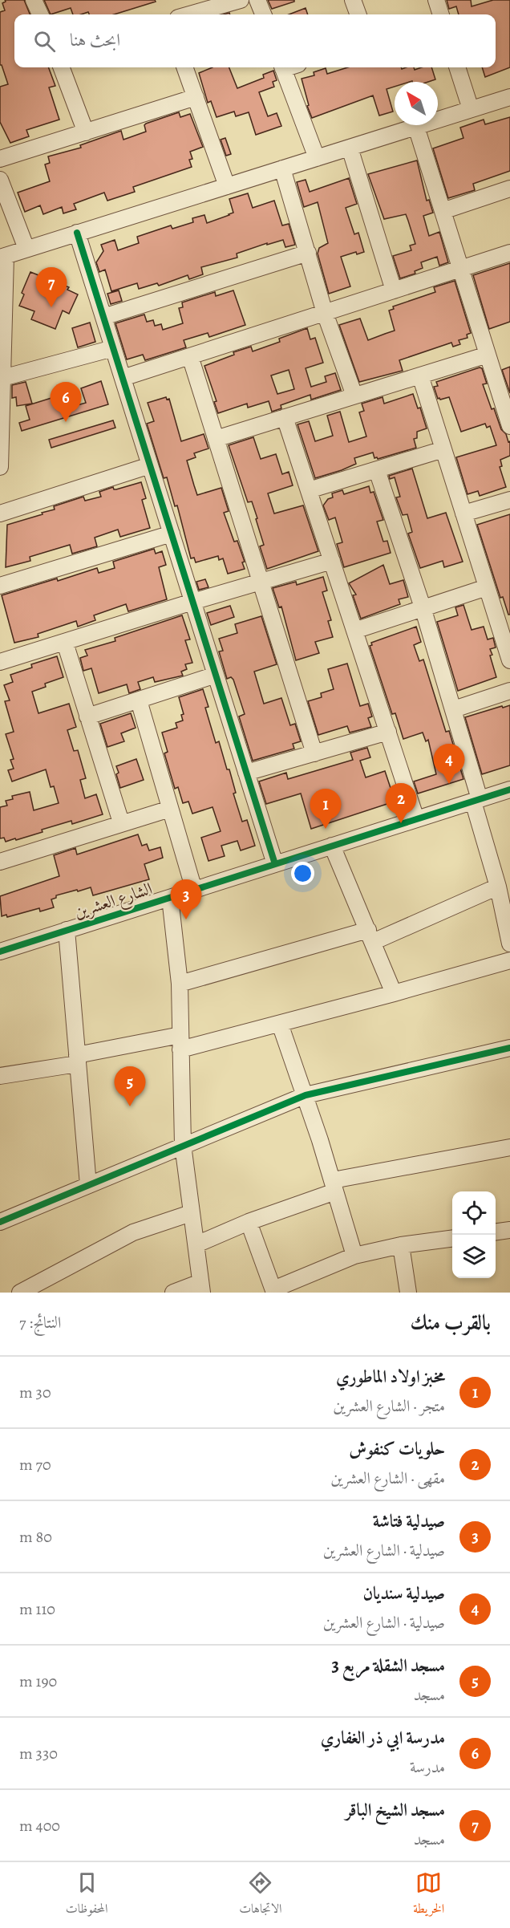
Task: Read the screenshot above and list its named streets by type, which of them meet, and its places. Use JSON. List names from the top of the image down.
{
  "streets": {
    "street": ["الشارع العشرين"]
  },
  "north": "top left",
  "page": {
    "search": "ابحث هنا",
    "pins": [
      "7",
      "6",
      "4",
      "2",
      "1",
      "3",
      "5"
    ],
    "heading": ["بالقرب منك", "النتائج: 7"],
    "list": [
      {
        "mark": "1",
        "name": "مخبز اولاد الماطوري",
        "note": "متجر · الشارع العشرين",
        "value": "30 m"
      },
      {
        "mark": "2",
        "name": "حلويات كنفوش",
        "note": "مقهى · الشارع العشرين",
        "value": "70 m"
      },
      {
        "mark": "3",
        "name": "صيدلية فتاشة",
        "note": "صيدلية · الشارع العشرين",
        "value": "80 m"
      },
      {
        "mark": "4",
        "name": "صيدلية سنديان",
        "note": "صيدلية · الشارع العشرين",
        "value": "110 m"
      },
      {
        "mark": "5",
        "name": "مسجد الشقلة مربع 3",
        "note": "مسجد",
        "value": "190 m"
      },
      {
        "mark": "6",
        "name": "مدرسة ابي ذر الغفاري",
        "note": "مدرسة",
        "value": "330 m"
      },
      {
        "mark": "7",
        "name": "مسجد الشيخ الباقر",
        "note": "مسجد",
        "value": "400 m"
      }
    ],
    "nav": ["الخريطة", "الاتجاهات", "المحفوظات"]
  }
}
